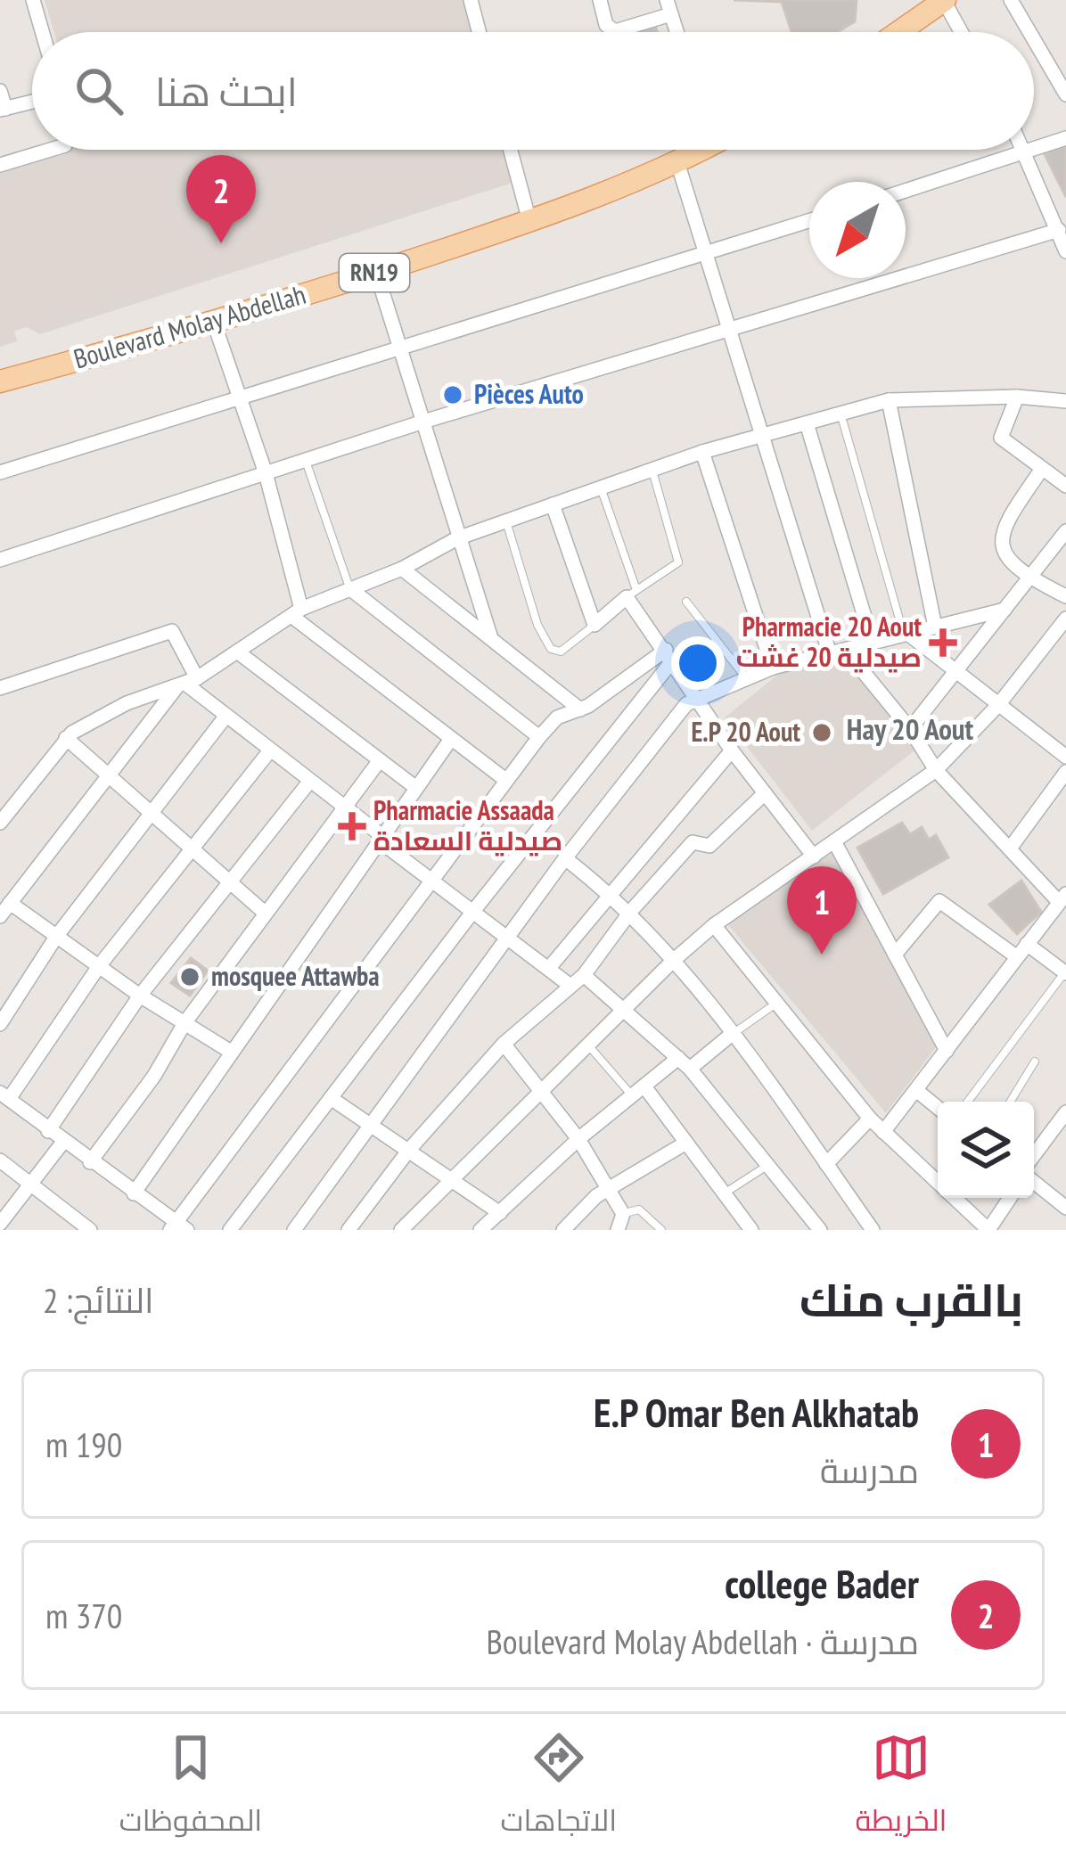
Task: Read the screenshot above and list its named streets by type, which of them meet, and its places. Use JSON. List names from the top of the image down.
{
  "streets": {
    "main road": ["RN19", "Boulevard Molay Abdellah"]
  },
  "districts": ["Hay 20 Aout"],
  "places": {
    "other": ["Pièces Auto", "E.P 20 Aout", "mosquee Attawba"],
    "health": ["Pharmacie 20 Aout صيدلية 20 غشت", "Pharmacie Assaada صيدلية السعادة"]
  },
  "north": "bottom left",
  "page": {
    "search": "ابحث هنا",
    "pins": ["2", "1"],
    "heading": ["بالقرب منك", "النتائج: 2"],
    "list": [
      {
        "mark": "1",
        "name": "E.P Omar Ben Alkhatab",
        "note": "مدرسة",
        "value": "190 m"
      },
      {
        "mark": "2",
        "name": "college Bader",
        "note": "مدرسة · Boulevard Molay Abdellah",
        "value": "370 m"
      }
    ],
    "nav": ["الخريطة", "الاتجاهات", "المحفوظات"]
  }
}
